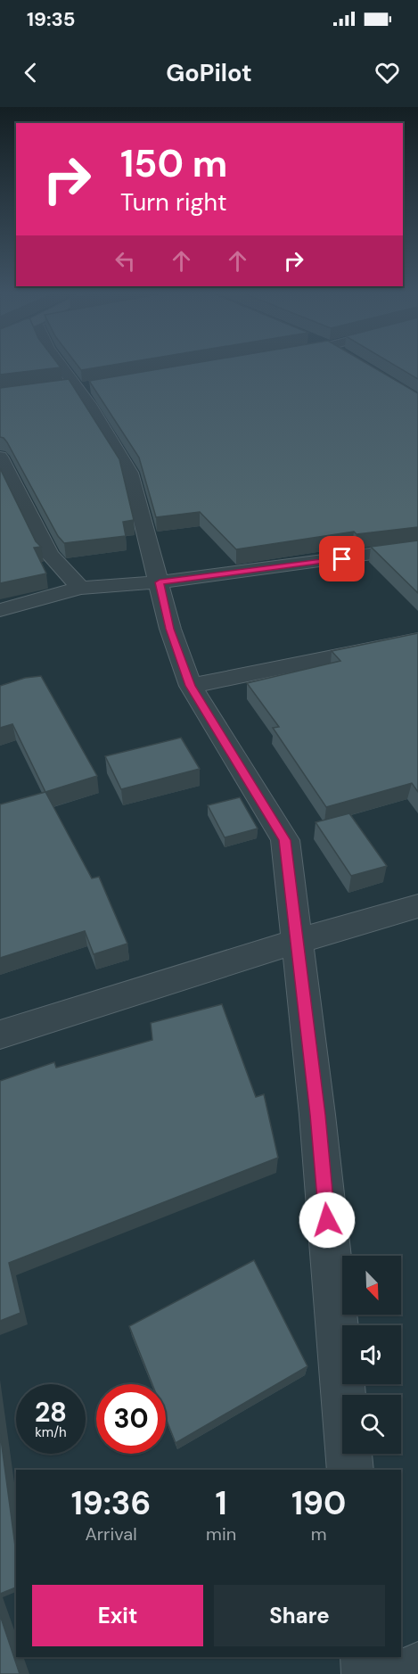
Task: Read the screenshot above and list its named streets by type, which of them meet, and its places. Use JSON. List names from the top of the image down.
{
  "north": "bottom right",
  "page": {
    "status": "19:35",
    "header": "GoPilot",
    "turn": ["150 m", "Turn right"],
    "speed": "28 km/h",
    "limit": "30",
    "eta": [
      "19:36",
      "Arrival",
      "1",
      "min",
      "190",
      "m"
    ],
    "buttons": ["Exit", "Share"]
  }
}
